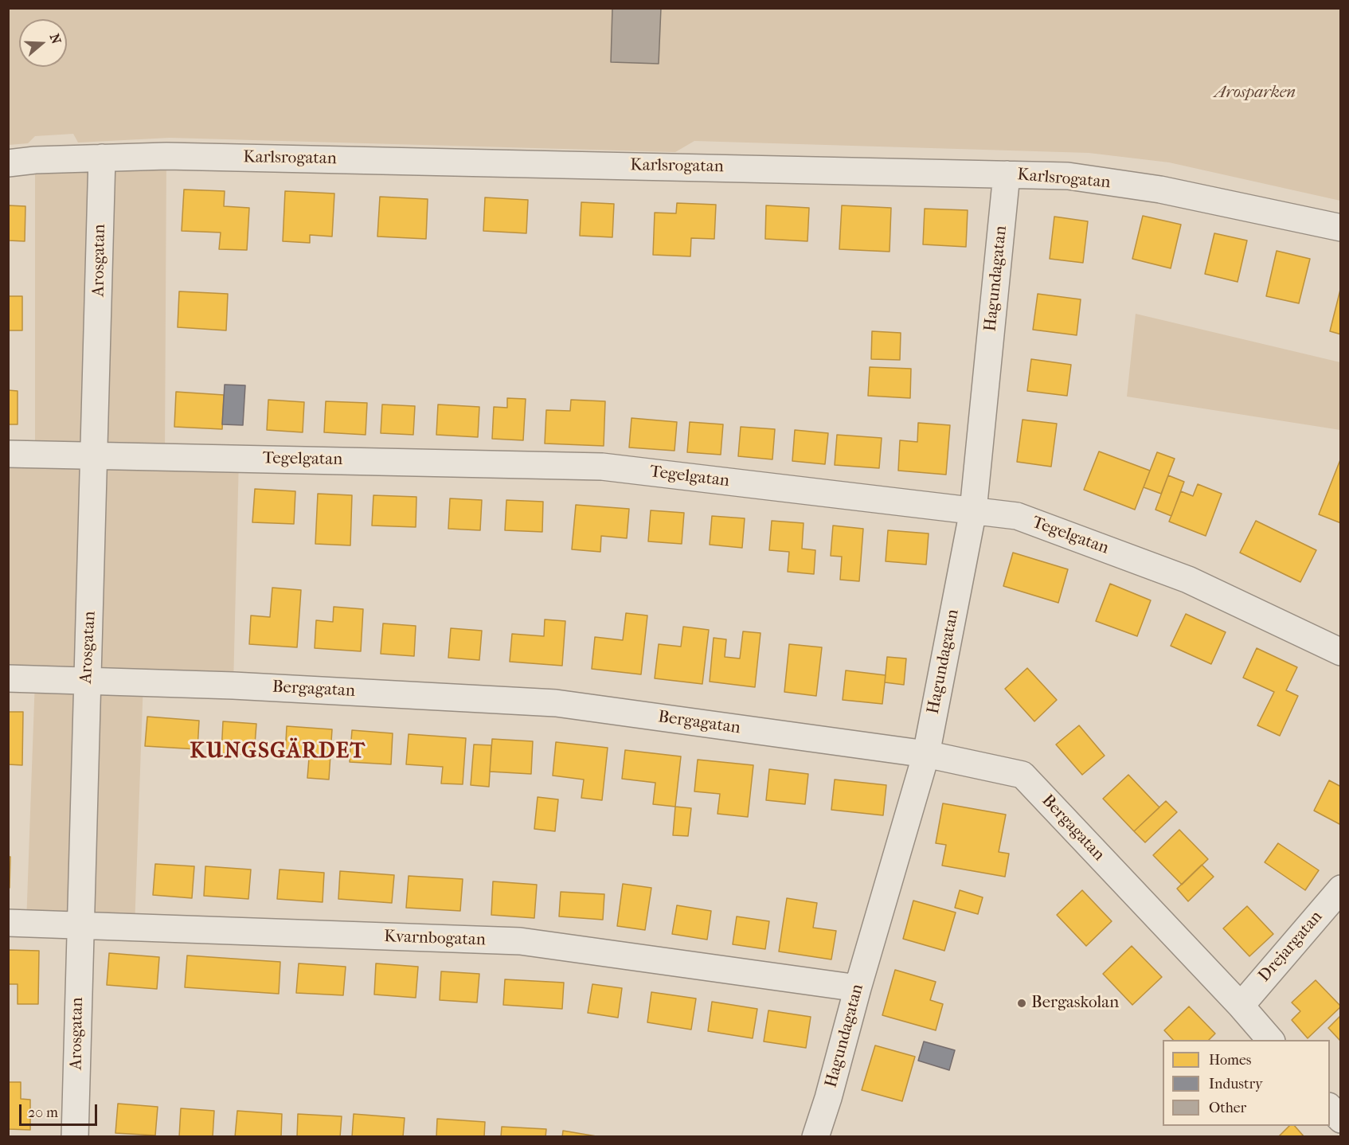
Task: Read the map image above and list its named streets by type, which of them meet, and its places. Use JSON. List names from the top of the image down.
{
  "streets": {
    "street": [
      "Karlsrogatan",
      "Arosgatan",
      "Hagundagatan",
      "Tegelgatan",
      "Bergagatan",
      "Kvarnbogatan",
      "Drejargatan"
    ]
  },
  "crossings": [
    ["Karlsrogatan", "Arosgatan"],
    ["Karlsrogatan", "Hagundagatan"],
    ["Arosgatan", "Tegelgatan"],
    ["Arosgatan", "Bergagatan"],
    ["Arosgatan", "Kvarnbogatan"],
    ["Hagundagatan", "Tegelgatan"],
    ["Hagundagatan", "Bergagatan"],
    ["Hagundagatan", "Kvarnbogatan"],
    ["Bergagatan", "Drejargatan"]
  ],
  "districts": ["KUNGSGÄRDET"],
  "parks": ["Arosparken"],
  "places": ["Bergaskolan"],
  "legend": ["Homes", "Industry", "Other"],
  "scale_bar": "20 m",
  "north": "right"
}
